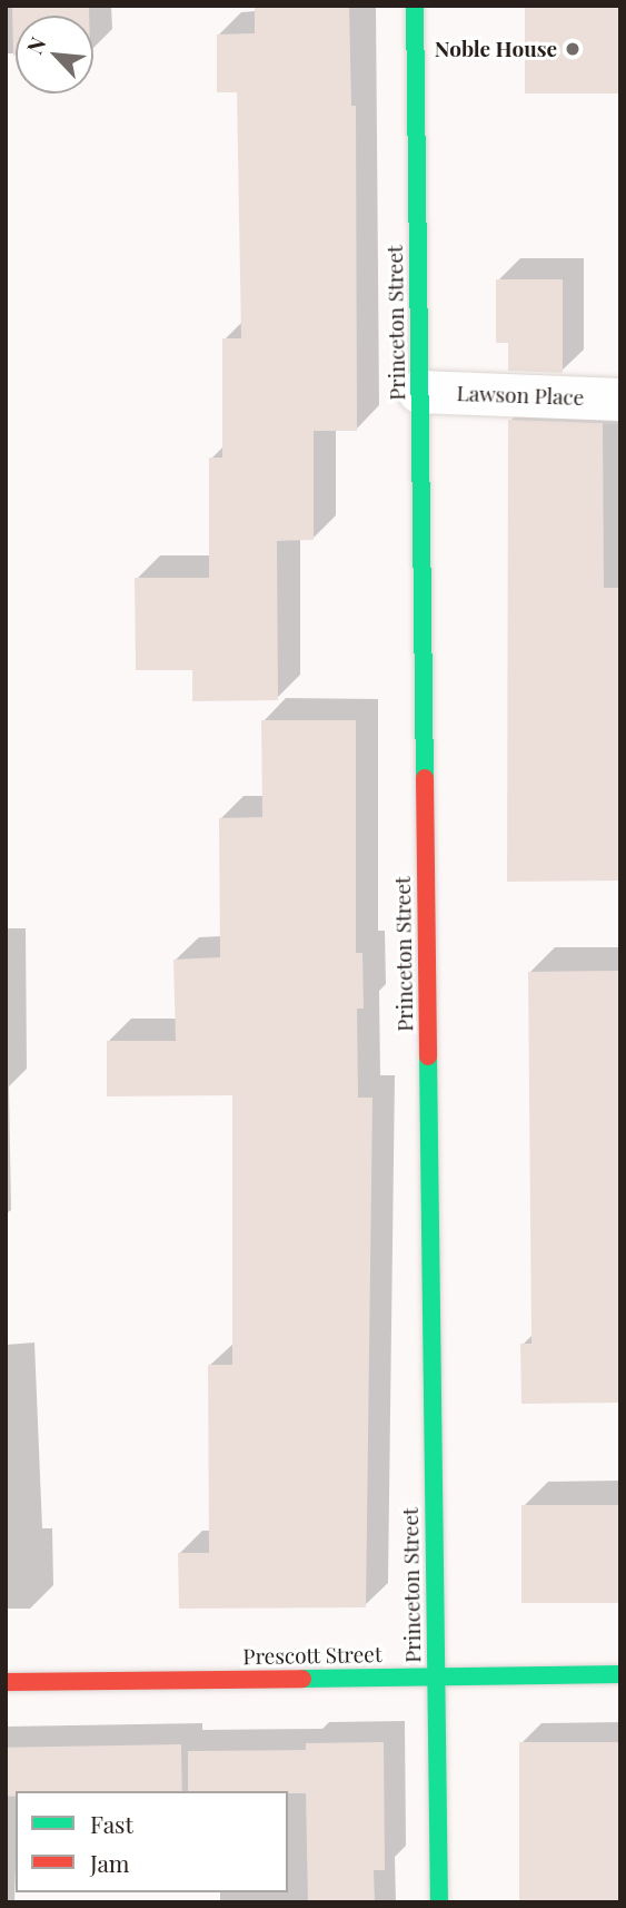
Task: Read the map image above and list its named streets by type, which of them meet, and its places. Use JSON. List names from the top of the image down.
{
  "streets": {
    "street": ["Princeton Street", "Lawson Place", "Prescott Street"]
  },
  "crossings": [
    ["Princeton Street", "Lawson Place"],
    ["Princeton Street", "Prescott Street"]
  ],
  "places": ["Noble House"],
  "legend": ["Fast", "Jam"],
  "north": "top left"
}
